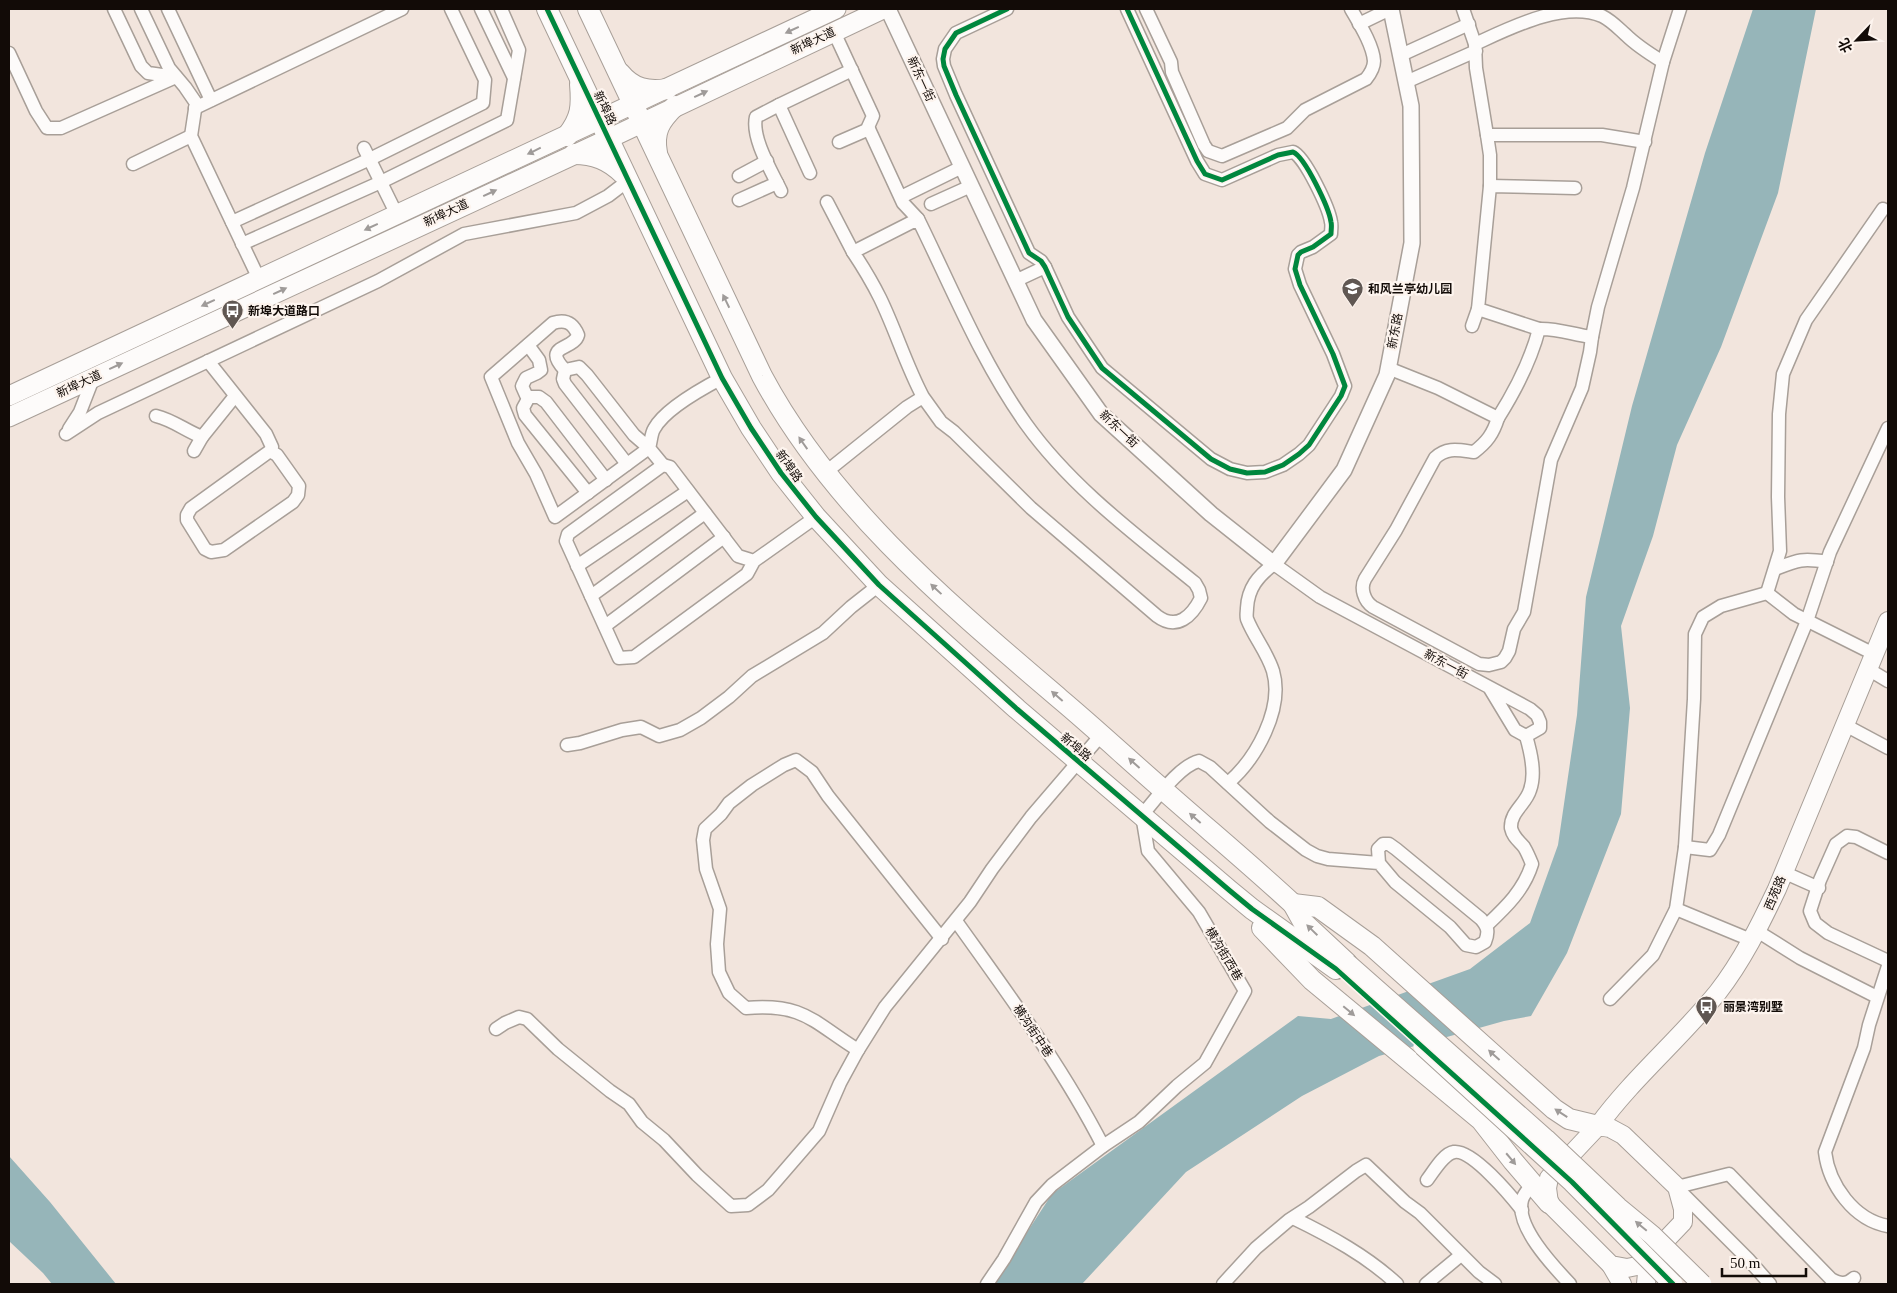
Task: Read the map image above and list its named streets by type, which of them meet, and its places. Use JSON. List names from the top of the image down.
{
  "streets": {
    "highway": ["新埠路"],
    "main road": ["新埠大道", "西苑路"],
    "street": [
      "新东一街",
      "新东路",
      "横沟街西巷",
      "横沟街中巷"
    ]
  },
  "crossings": [
    ["新埠大道", "新埠路"],
    ["新东一街", "新东路"],
    ["新埠路", "横沟街西巷"],
    ["横沟街西巷", "横沟街中巷"]
  ],
  "places": {
    "school or university": ["和风兰亭幼儿园"],
    "bus stop": ["新埠大道路口", "丽景湾别墅"]
  },
  "scale_bar": "50 m",
  "north": "bottom left"
}
